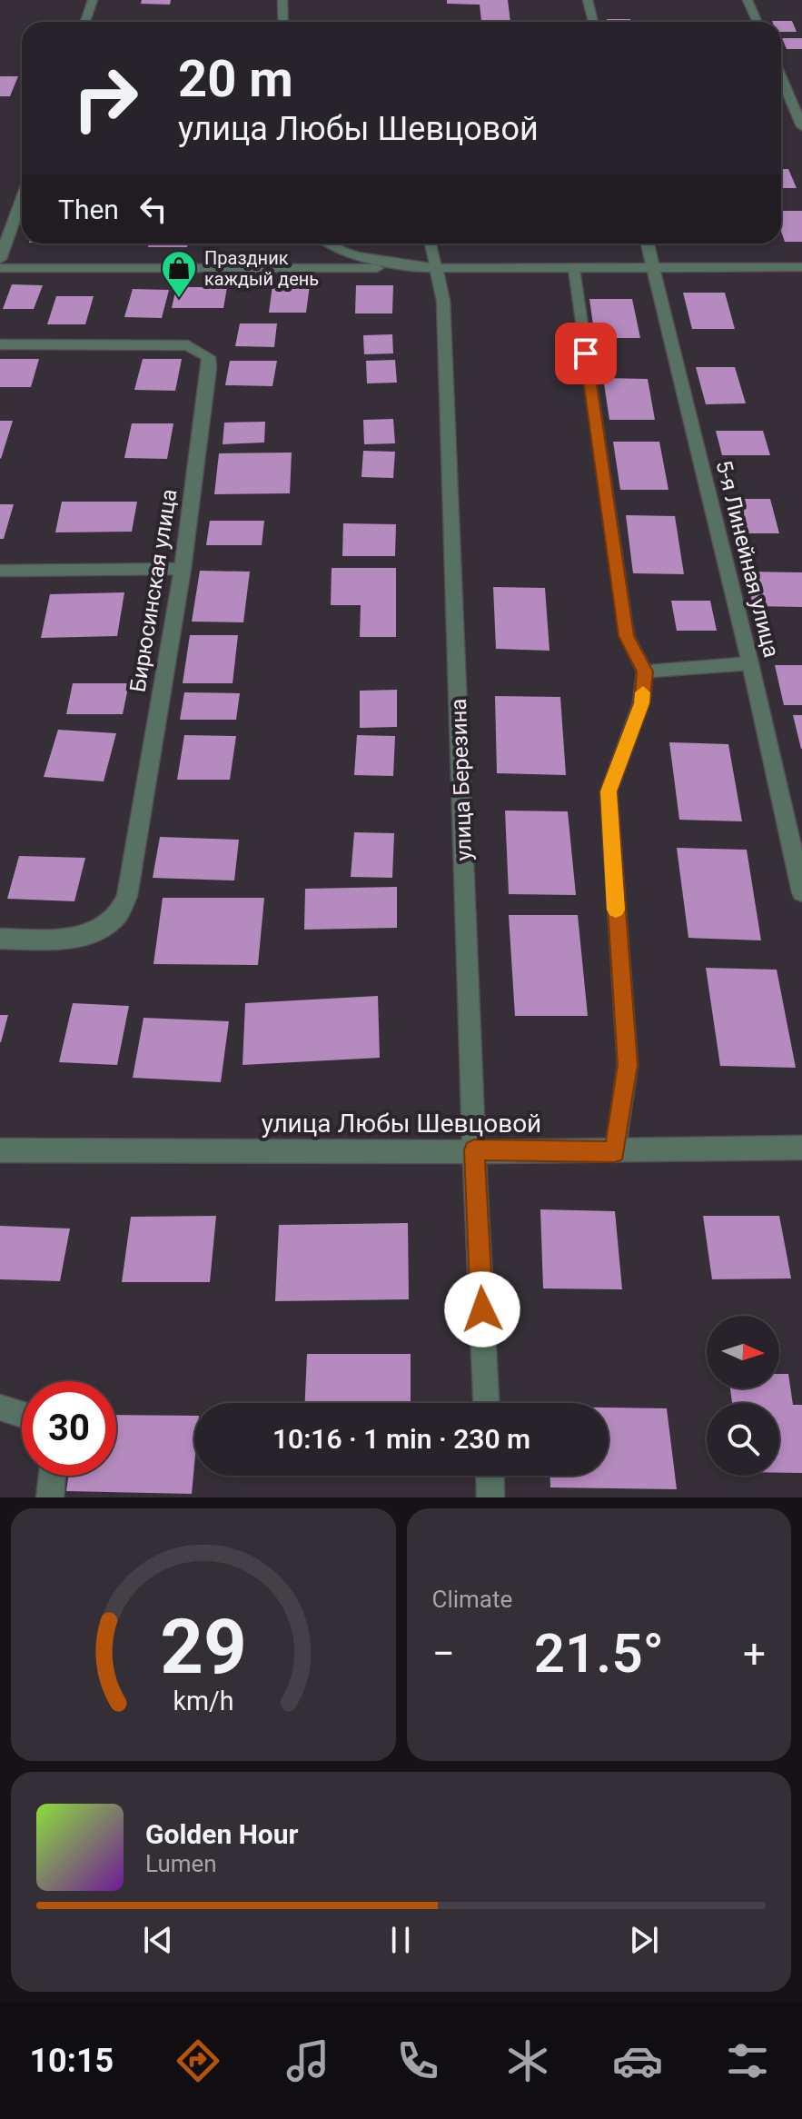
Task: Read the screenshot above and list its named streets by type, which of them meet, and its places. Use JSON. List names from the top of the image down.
{
  "streets": {
    "street": [
      "5-я Линейная улица",
      "Бирюсинская улица",
      "улица Березина",
      "улица Любы Шевцовой"
    ]
  },
  "crossings": [
    ["улица Березина", "улица Любы Шевцовой"]
  ],
  "places": {
    "shop": ["Праздник каждый день"]
  },
  "north": "right",
  "page": {
    "turn": ["20 m", "улица Любы Шевцовой"],
    "then": "Then",
    "limit": "30",
    "trip": "10:16 · 1 min · 230 m",
    "tile": "Climate",
    "heat": ["−", "21.5°", "+"],
    "song": ["Golden Hour", "Lumen"],
    "tabs": "10:15",
    "gauge": ["29", "km/h"]
  }
}
